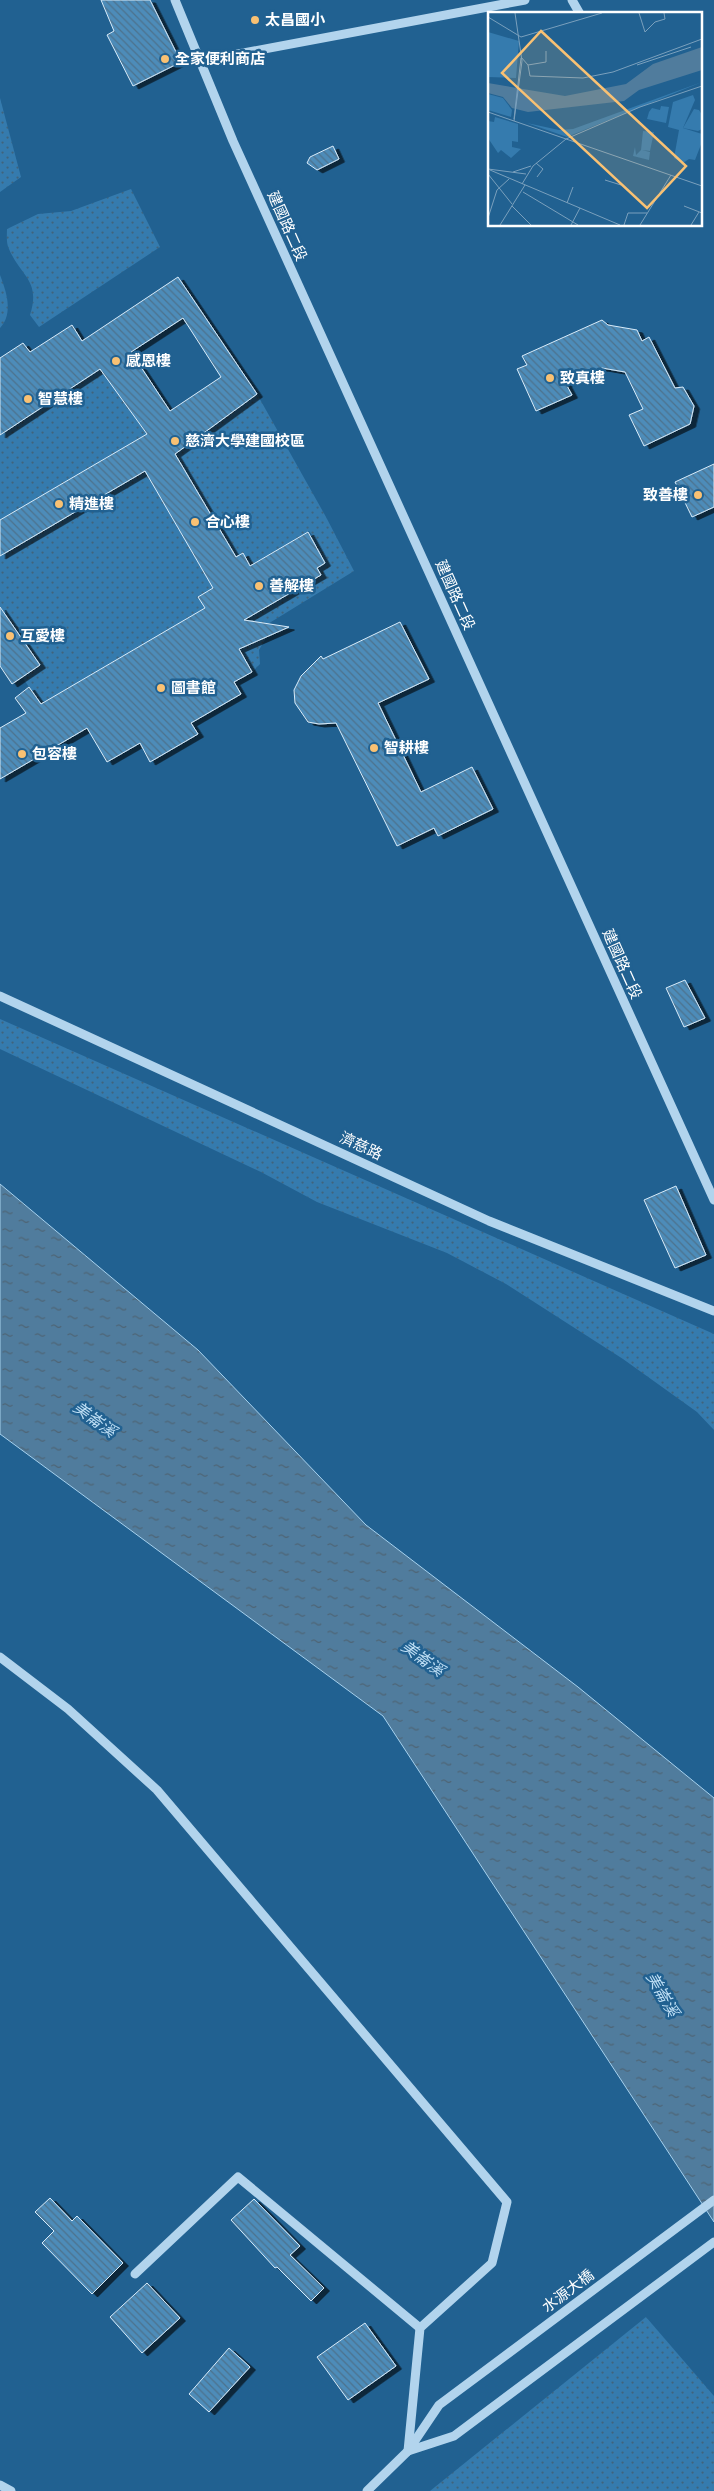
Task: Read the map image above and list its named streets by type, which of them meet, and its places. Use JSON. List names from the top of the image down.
{
  "streets": {
    "street": ["建國路二段", "濟慈路", "水源大橋"]
  },
  "water": ["美崙溪"],
  "places": [
    "太昌國小",
    "全家便利商店",
    "感恩樓",
    "致真樓",
    "智慧樓",
    "慈濟大學建國校區",
    "致善樓",
    "精進樓",
    "合心樓",
    "善解樓",
    "互愛樓",
    "圖書館",
    "智耕樓",
    "包容樓"
  ]
}
